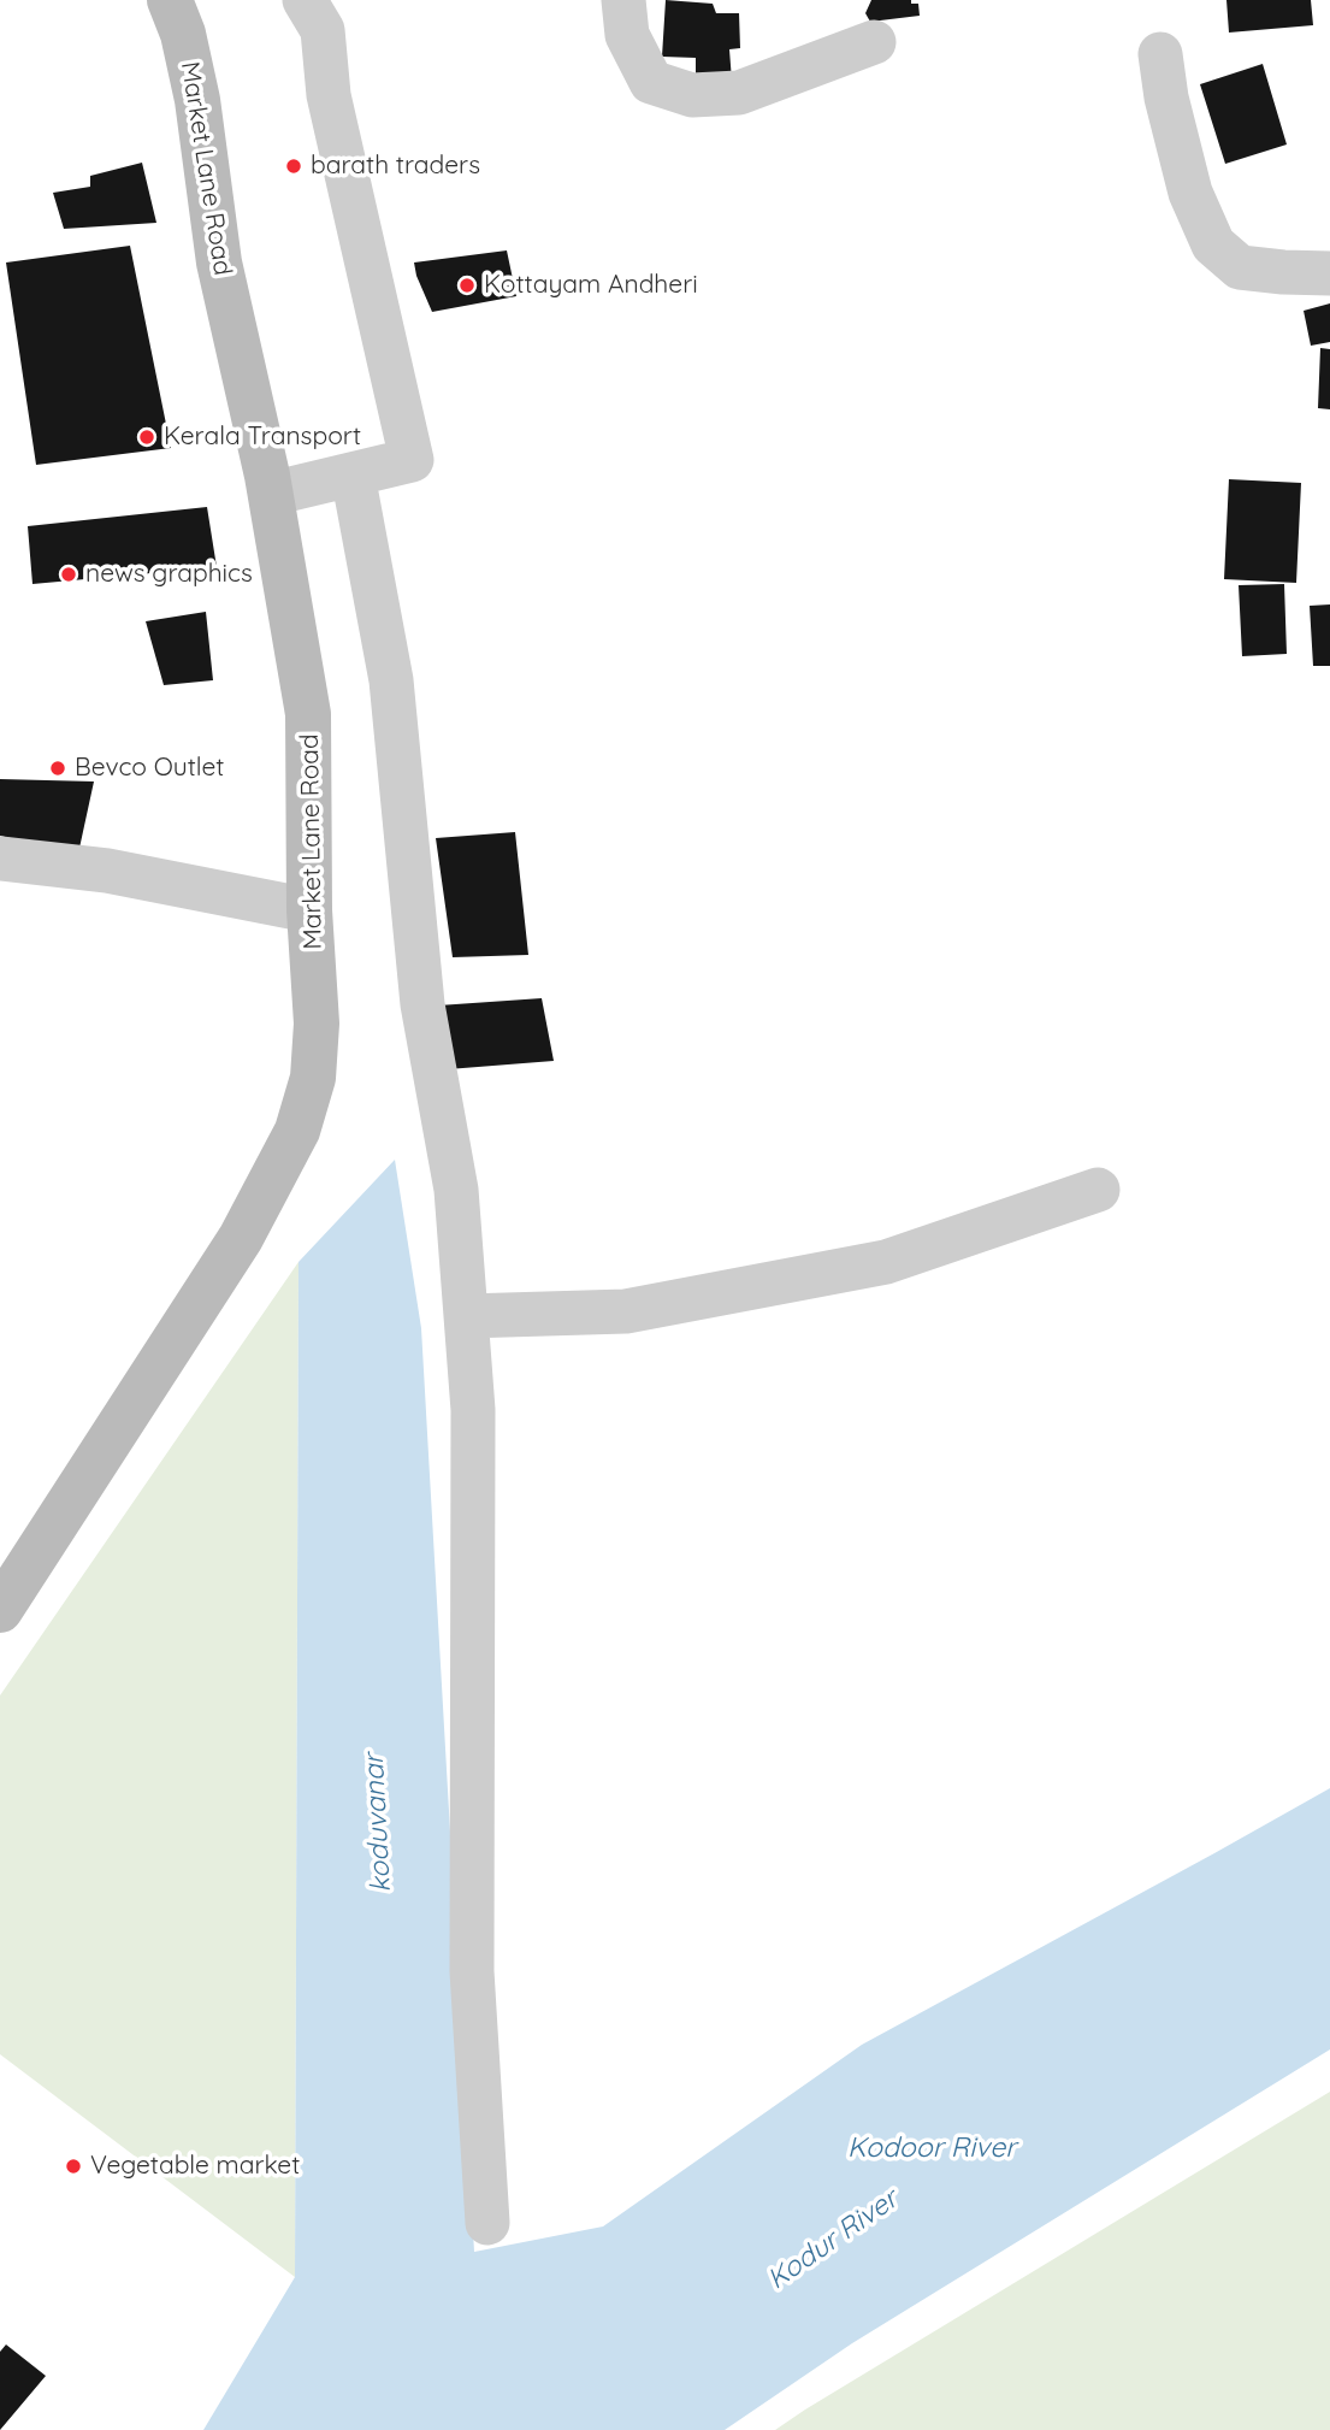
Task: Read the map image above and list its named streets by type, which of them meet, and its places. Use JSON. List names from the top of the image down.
{
  "streets": {
    "main road": ["Market Lane Road"]
  },
  "water": ["koduvanar", "Kodoor River", "Kodur River"],
  "places": [
    "barath traders",
    "Kottayam Andheri",
    "Kerala Transport",
    "news graphics",
    "Bevco Outlet",
    "Vegetable market"
  ]
}
